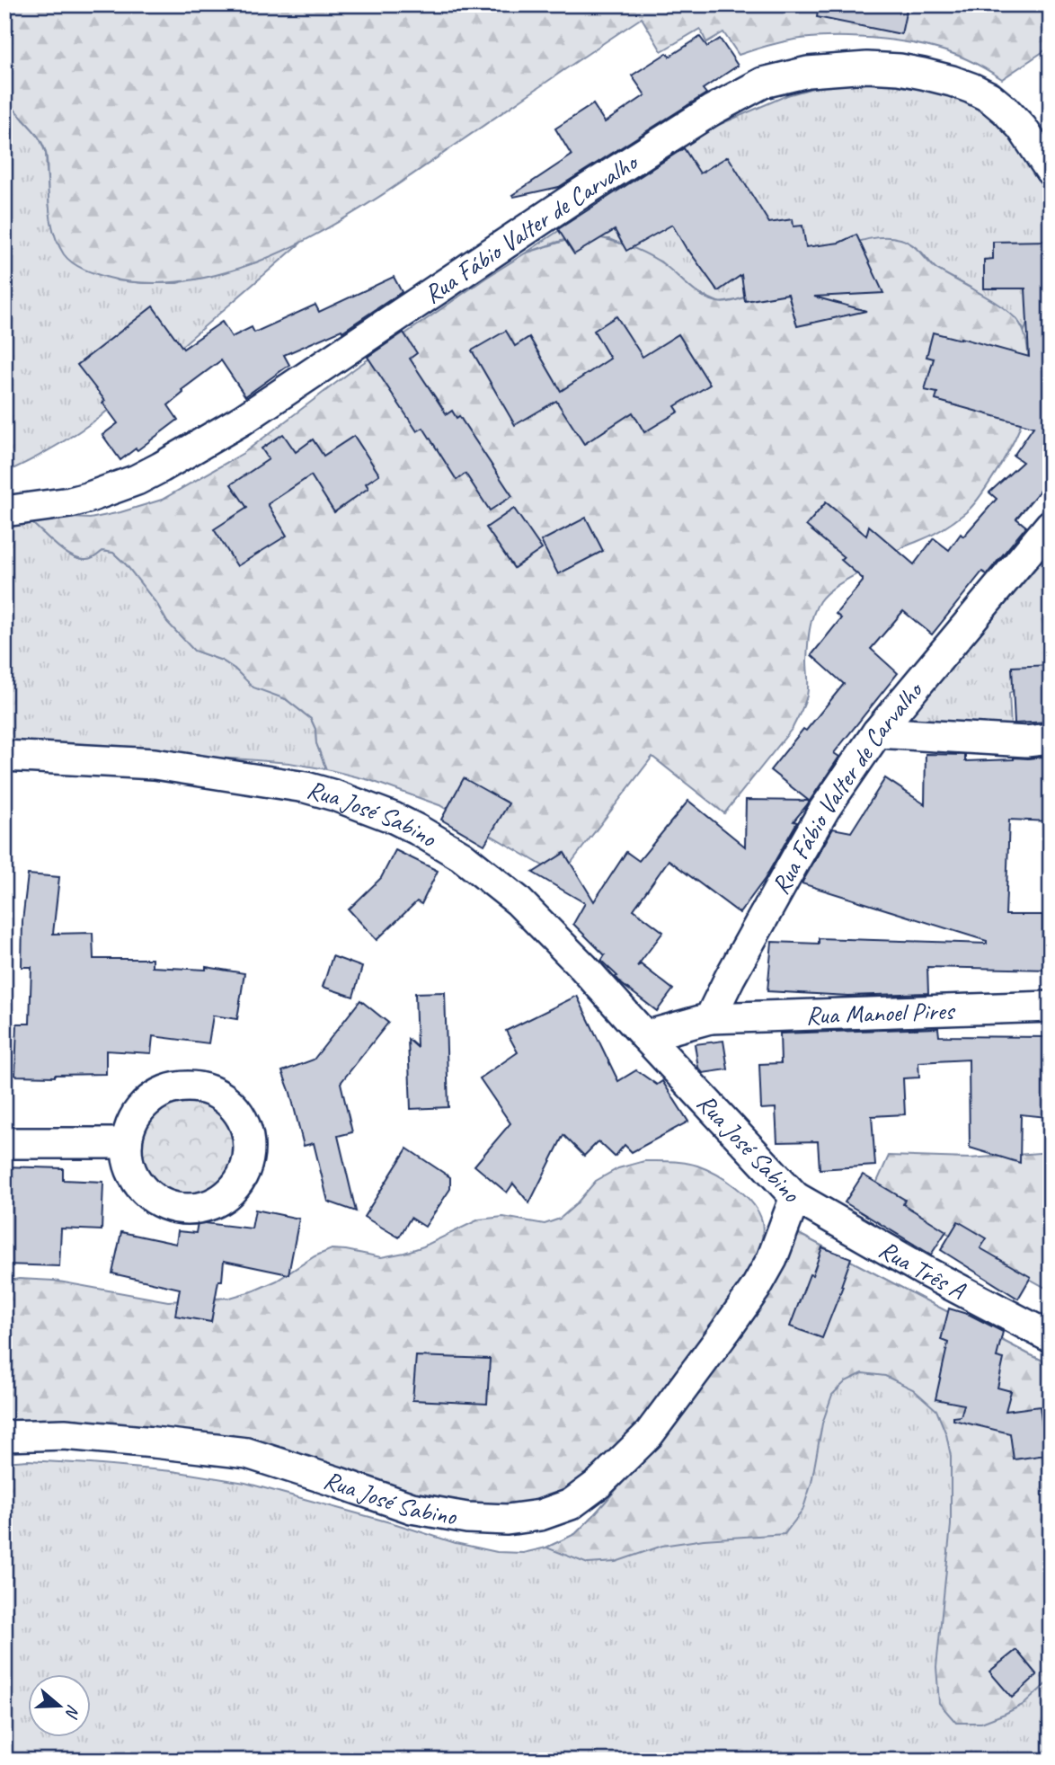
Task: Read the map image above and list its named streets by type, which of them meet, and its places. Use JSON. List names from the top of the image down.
{
  "streets": {
    "street": [
      "Rua Fábio Valter de Carvalho",
      "Rua José Sabino",
      "Rua Manoel Pires",
      "Rua Três A"
    ]
  },
  "crossings": [
    ["Rua Fábio Valter de Carvalho", "Rua Manoel Pires"],
    ["Rua José Sabino", "Rua Três A"]
  ],
  "north": "right"
}
